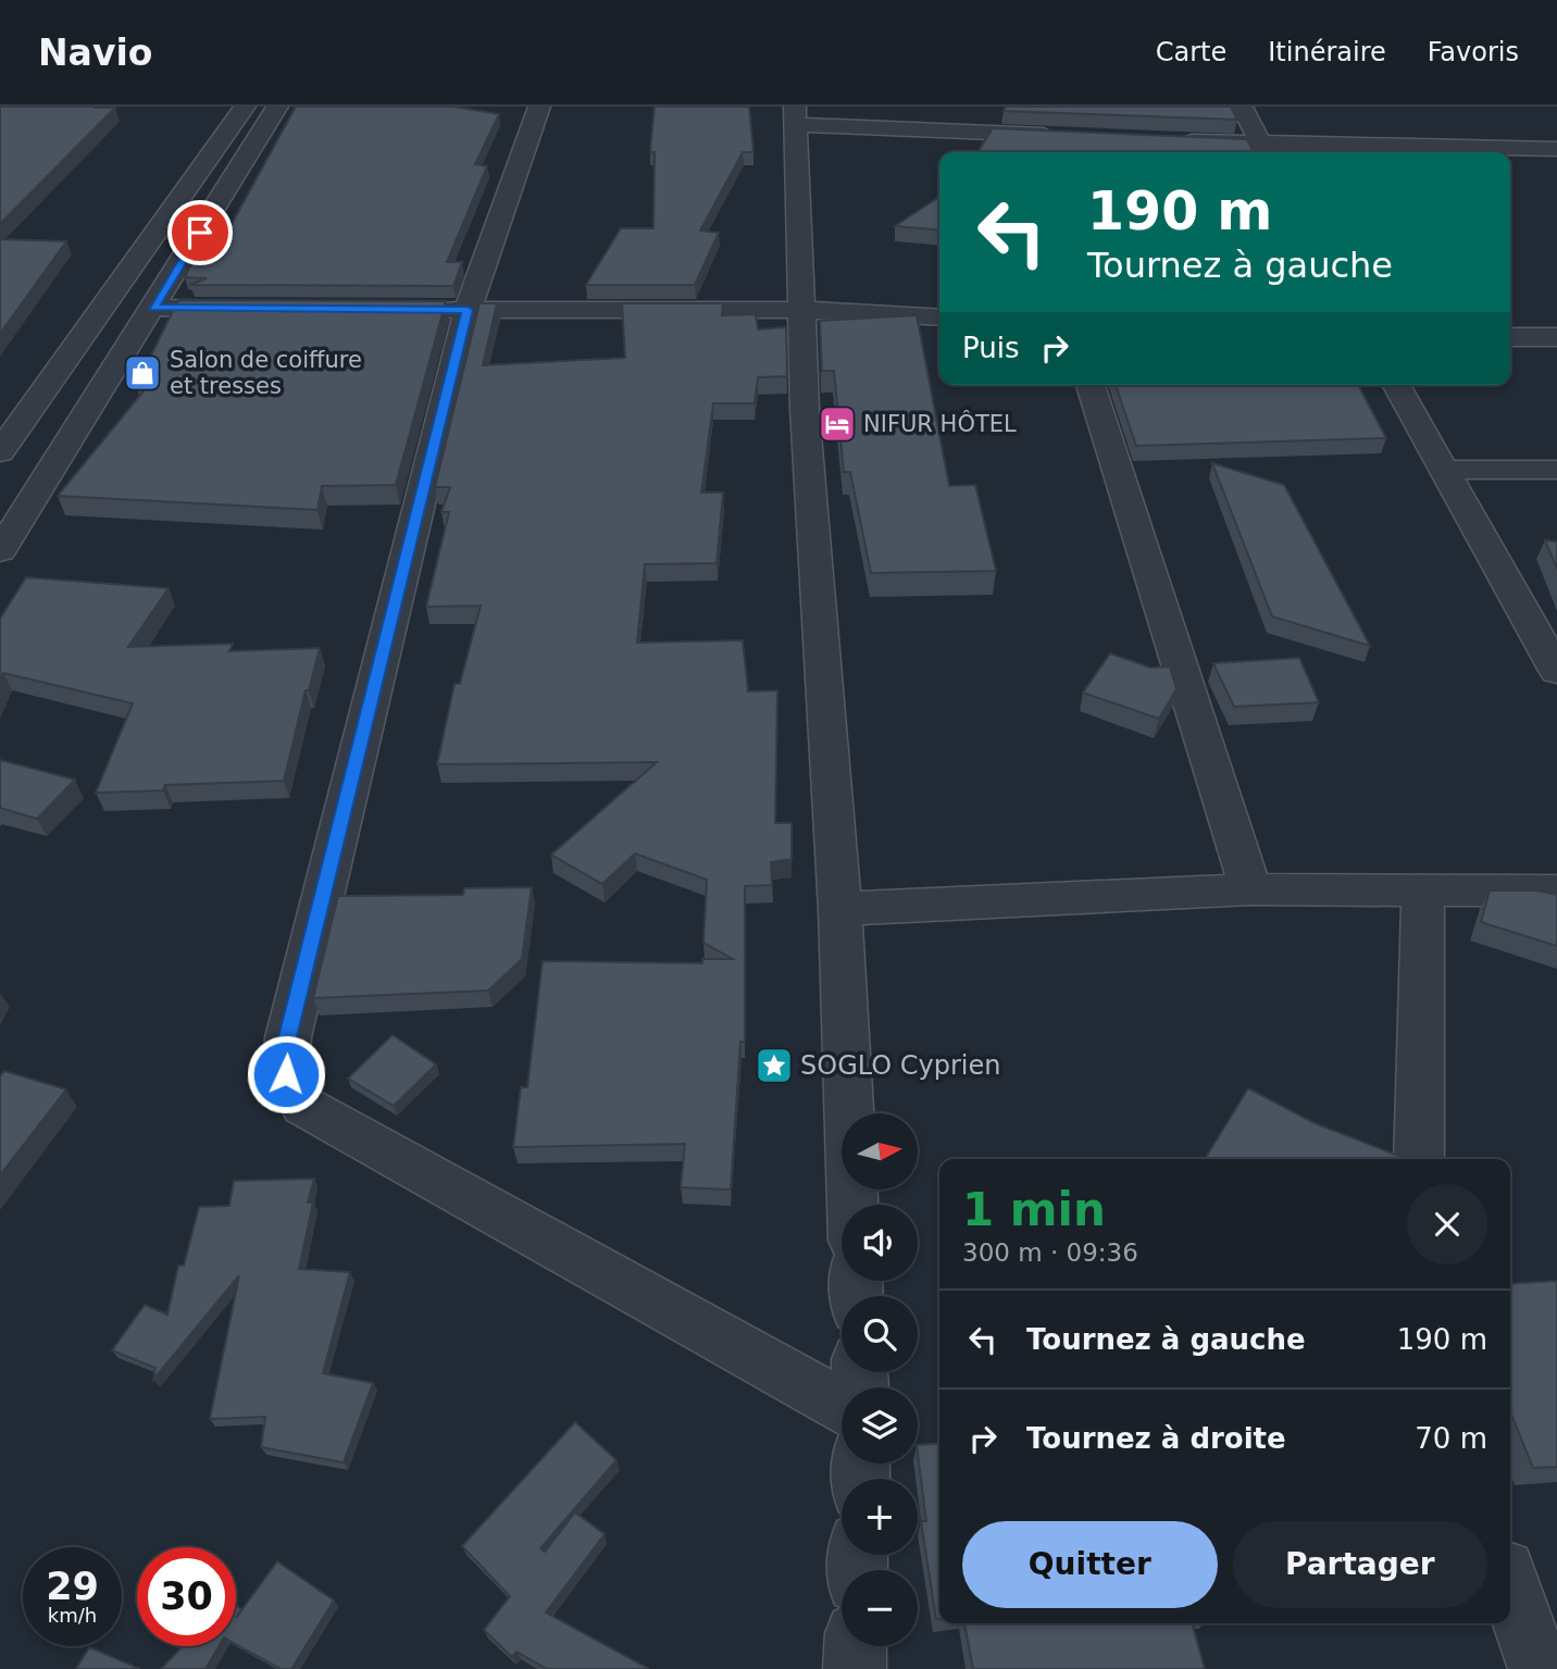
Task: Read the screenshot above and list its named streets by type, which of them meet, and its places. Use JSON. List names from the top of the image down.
{
  "places": {
    "shop": ["Salon de coiffure et tresses"],
    "hotel": ["NIFUR HÔTEL"],
    "place": ["SOGLO Cyprien"]
  },
  "north": "right",
  "page": {
    "header": "Navio",
    "nav": ["Carte", "Itinéraire", "Favoris"],
    "turn": ["190 m", "Tournez à gauche"],
    "then": "Puis",
    "map_buttons": ["+", "−"],
    "heading": ["1 min", "300 m · 09:36"],
    "list": [
      {
        "name": "Tournez à gauche",
        "value": "190 m"
      },
      {
        "name": "Tournez à droite",
        "value": "70 m"
      }
    ],
    "buttons": ["Quitter", "Partager"],
    "speed": "29 km/h",
    "limit": "30"
  }
}
